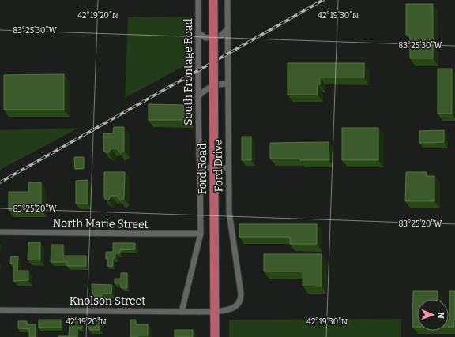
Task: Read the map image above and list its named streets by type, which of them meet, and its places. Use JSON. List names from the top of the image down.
{
  "streets": {
    "main road": ["Ford Road"],
    "street": [
      "South Frontage Road",
      "Ford Drive",
      "North Marie Street",
      "Knolson Street"
    ]
  },
  "crossings": [
    ["South Frontage Road", "North Marie Street"],
    ["South Frontage Road", "Knolson Street"],
    ["Ford Drive", "Ford Road"],
    ["Ford Drive", "Knolson Street"],
    ["Ford Road", "Knolson Street"]
  ],
  "north": "right",
  "coordinates": [
    "42°19'20\"N",
    "42°19'30\"N",
    "83°25'30\"W",
    "83°25'20\"W"
  ]
}
